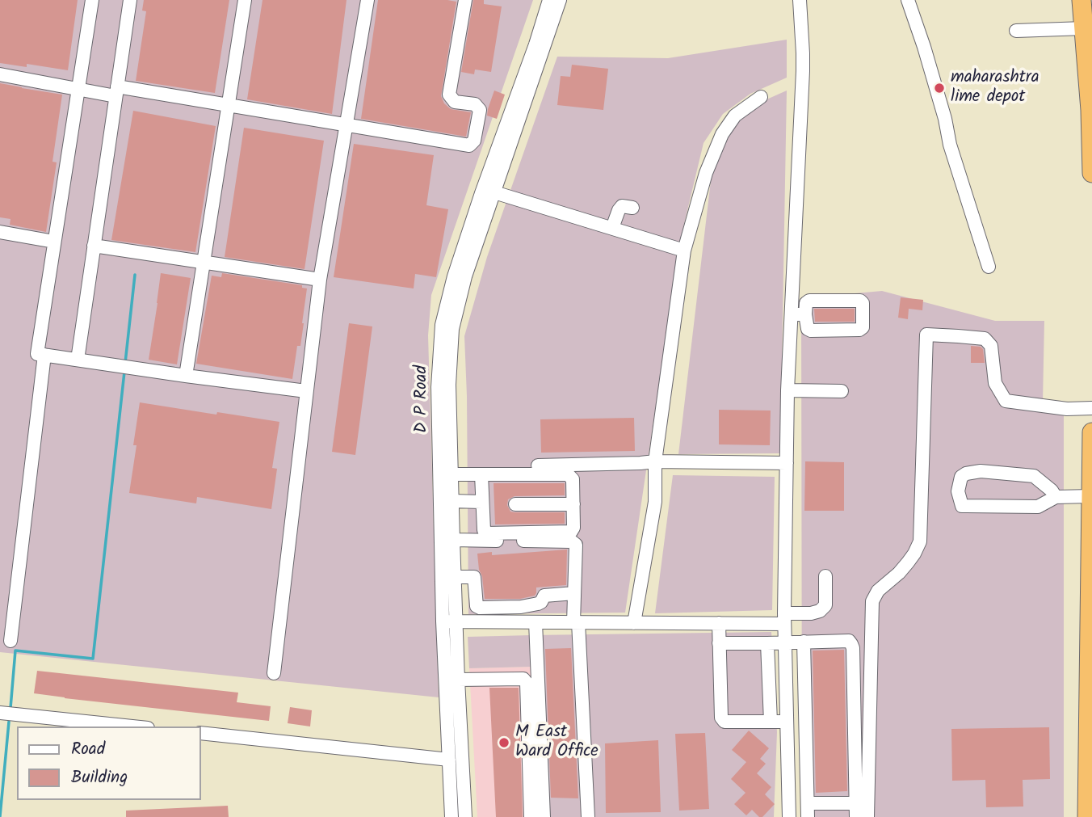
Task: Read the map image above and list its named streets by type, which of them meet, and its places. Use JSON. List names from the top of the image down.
{
  "streets": {
    "street": ["D P Road"]
  },
  "places": ["maharashtra lime depot", "M East Ward Office"],
  "legend": ["Road", "Building"]
}
